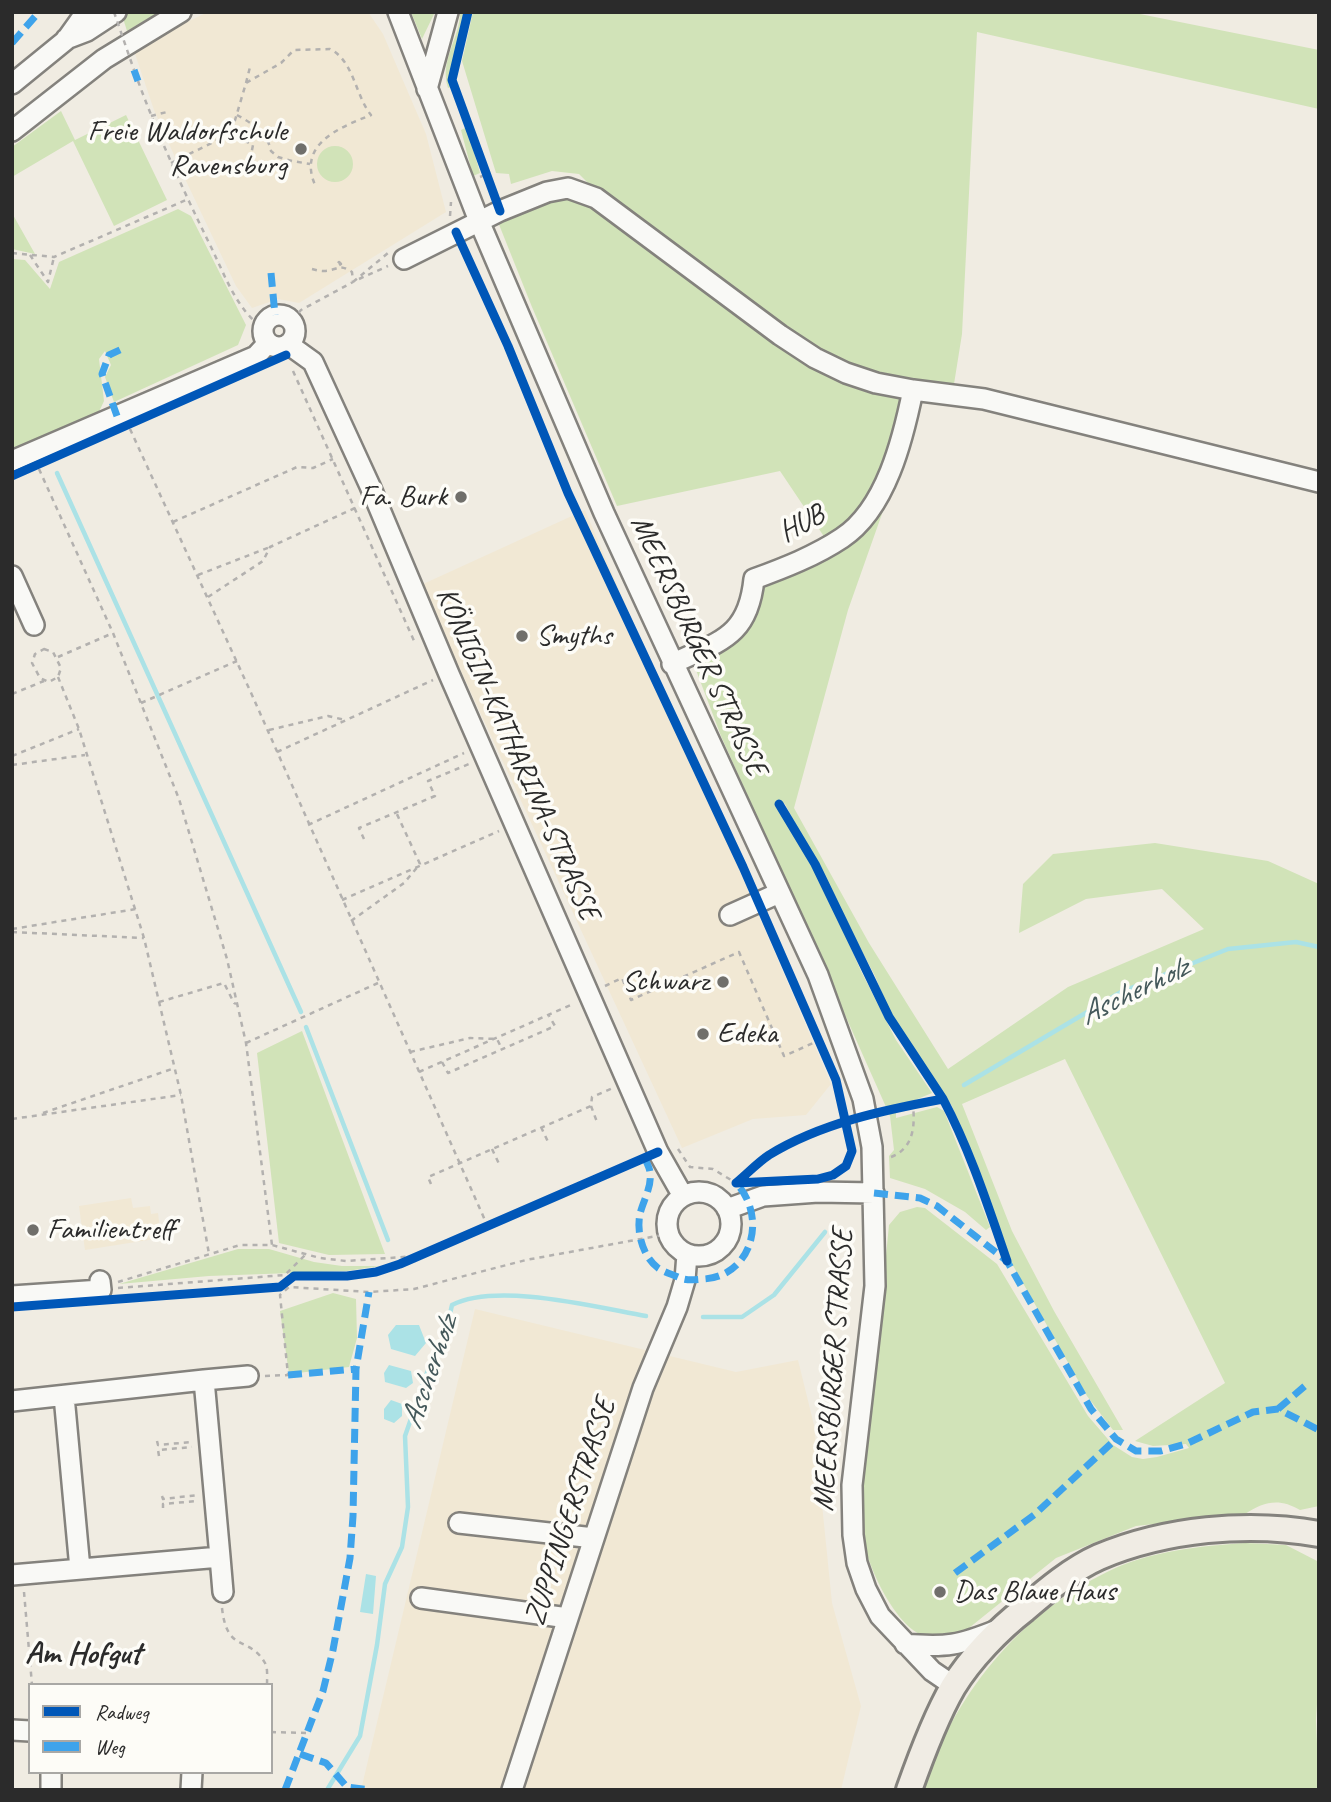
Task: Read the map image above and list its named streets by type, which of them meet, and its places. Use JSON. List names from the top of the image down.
{
  "streets": {
    "street": [
      "HUB",
      "MEERSBURGER STRASSE",
      "KÖNIGIN-KATHARINA-STRASSE",
      "ZUPPINGERSTRASSE"
    ]
  },
  "crossings": [
    ["HUB", "MEERSBURGER STRASSE"],
    ["KÖNIGIN-KATHARINA-STRASSE", "ZUPPINGERSTRASSE"]
  ],
  "districts": ["Am Hofgut"],
  "water": ["Ascherholz"],
  "places": [
    "Freie Waldorfschule Ravensburg",
    "Fa. Burk",
    "Smyths",
    "Schwarz",
    "Edeka",
    "Familientreff",
    "Das Blaue Haus"
  ],
  "legend": ["Radweg", "Weg"]
}
